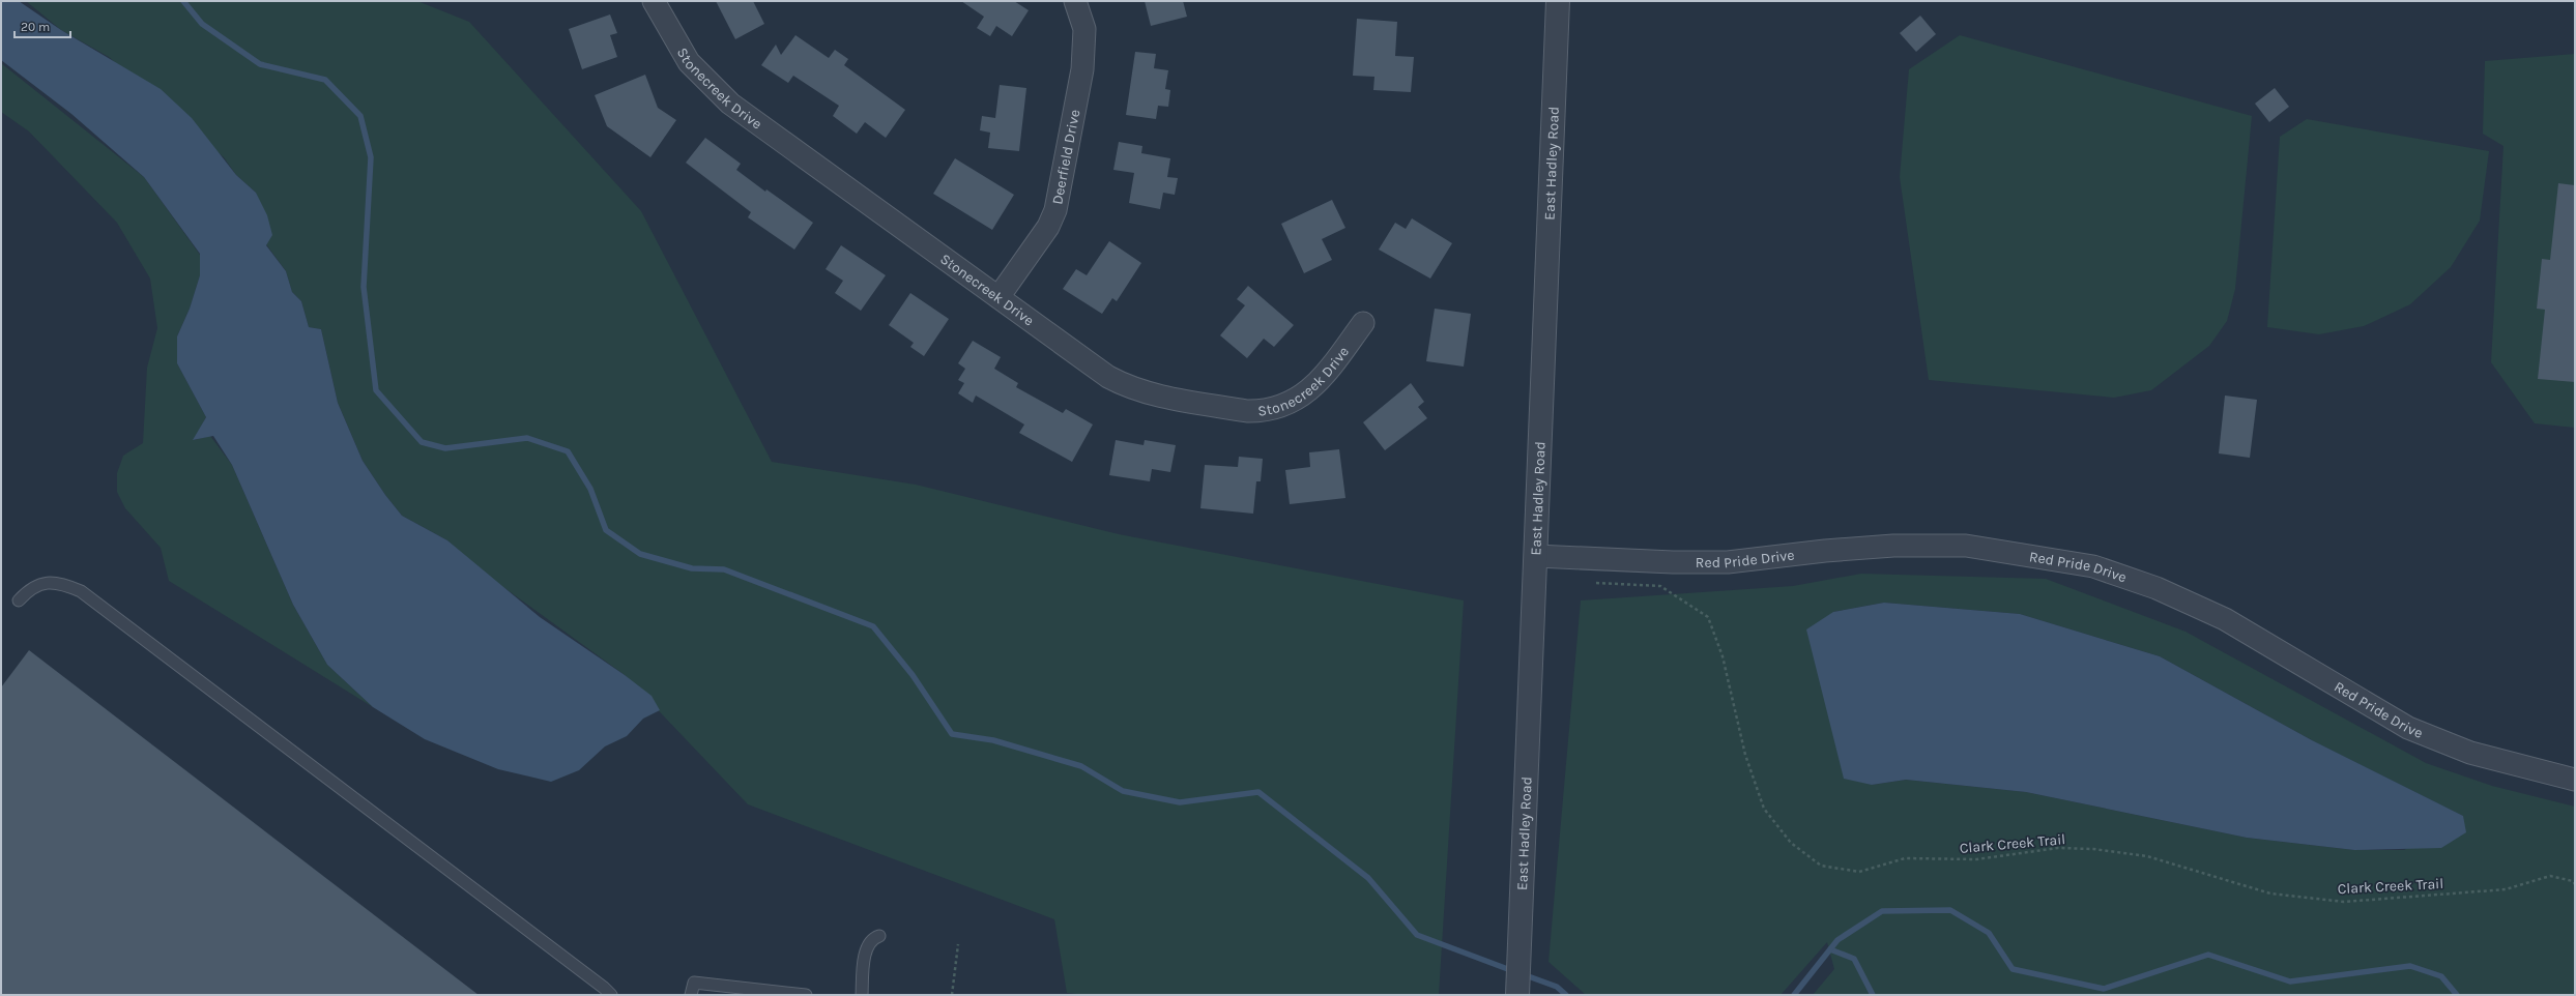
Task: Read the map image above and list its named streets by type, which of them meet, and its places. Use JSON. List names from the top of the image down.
{
  "streets": {
    "street": [
      "Stonecreek Drive",
      "Deerfield Drive",
      "East Hadley Road",
      "Red Pride Drive"
    ],
    "path": ["Clark Creek Trail"]
  },
  "crossings": [
    ["Stonecreek Drive", "Deerfield Drive"],
    ["East Hadley Road", "Red Pride Drive"]
  ],
  "scale_bar": "20 m"
}
